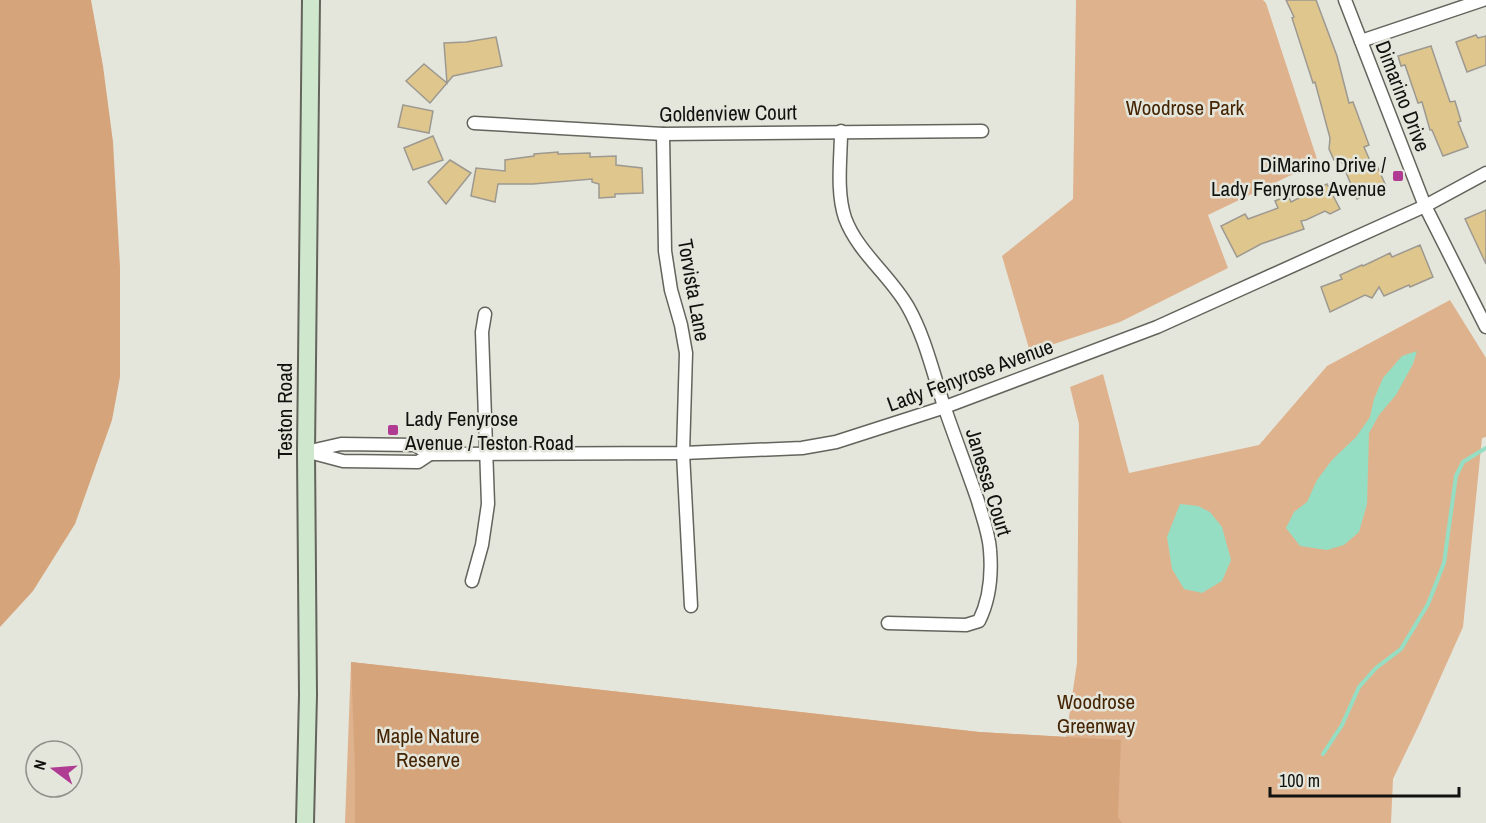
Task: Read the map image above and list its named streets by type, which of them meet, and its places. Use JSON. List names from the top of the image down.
{
  "streets": {
    "main road": ["Teston Road"],
    "street": [
      "Dimarino Drive",
      "Goldenview Court",
      "Torvista Lane",
      "Lady Fenyrose Avenue",
      "Janessa Court"
    ]
  },
  "crossings": [
    ["Dimarino Drive", "Lady Fenyrose Avenue"],
    ["Goldenview Court", "Torvista Lane"],
    ["Goldenview Court", "Janessa Court"],
    ["Torvista Lane", "Lady Fenyrose Avenue"],
    ["Lady Fenyrose Avenue", "Teston Road"],
    ["Lady Fenyrose Avenue", "Janessa Court"]
  ],
  "parks": ["Woodrose Park", "Woodrose Greenway", "Maple Nature Reserve"],
  "places": {
    "transit": ["DiMarino Drive / Lady Fenyrose Avenue", "Lady Fenyrose Avenue / Teston Road"]
  },
  "scale_bar": "100 m",
  "north": "left"
}
